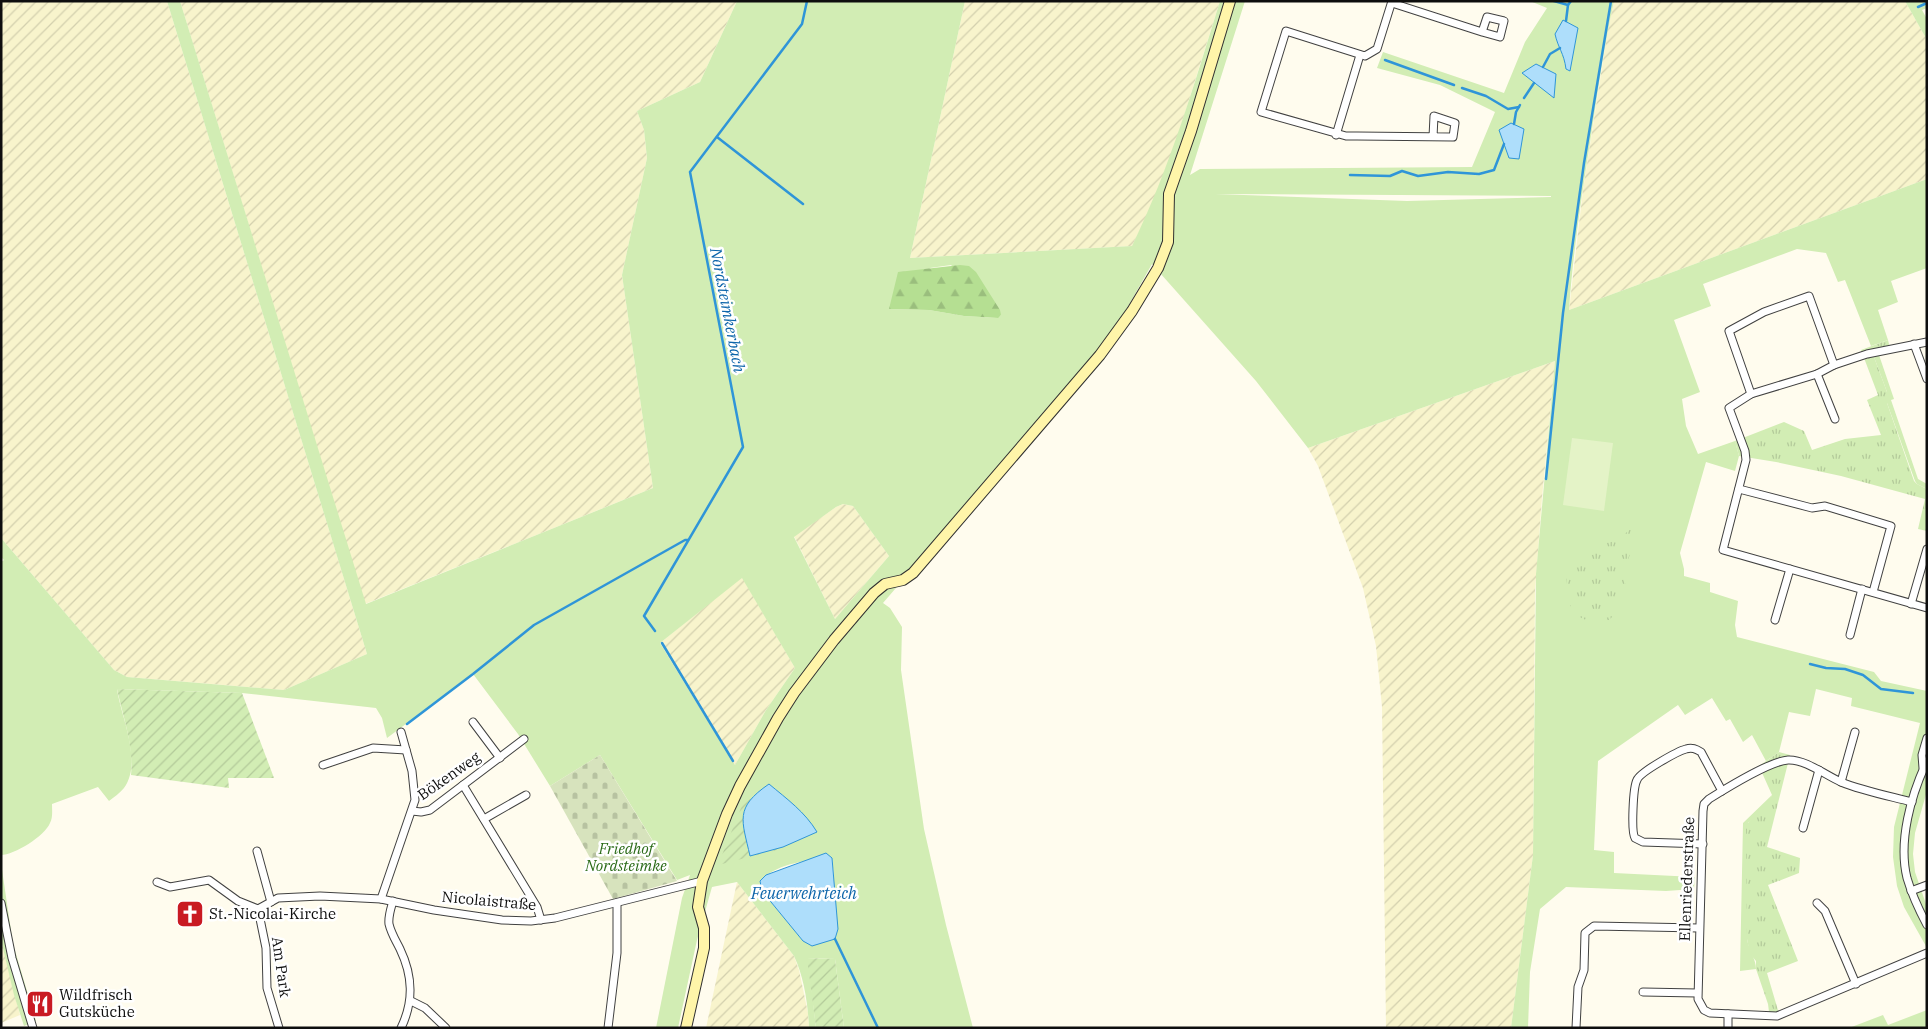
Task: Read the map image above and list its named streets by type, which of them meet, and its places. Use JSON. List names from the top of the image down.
{
  "streets": {
    "street": [
      "Bökenweg",
      "Ellenriederstraße",
      "Nicolaistraße",
      "Am Park"
    ]
  },
  "crossings": [
    ["Nicolaistraße", "Am Park"]
  ],
  "water": ["Nordsteimkerbach", "Feuerwehrteich"],
  "parks": ["Friedhof Nordsteimke"],
  "places": {
    "church": ["St.-Nicolai-Kirche"],
    "restaurant": ["Wildfrisch Gutsküche"]
  }
}
